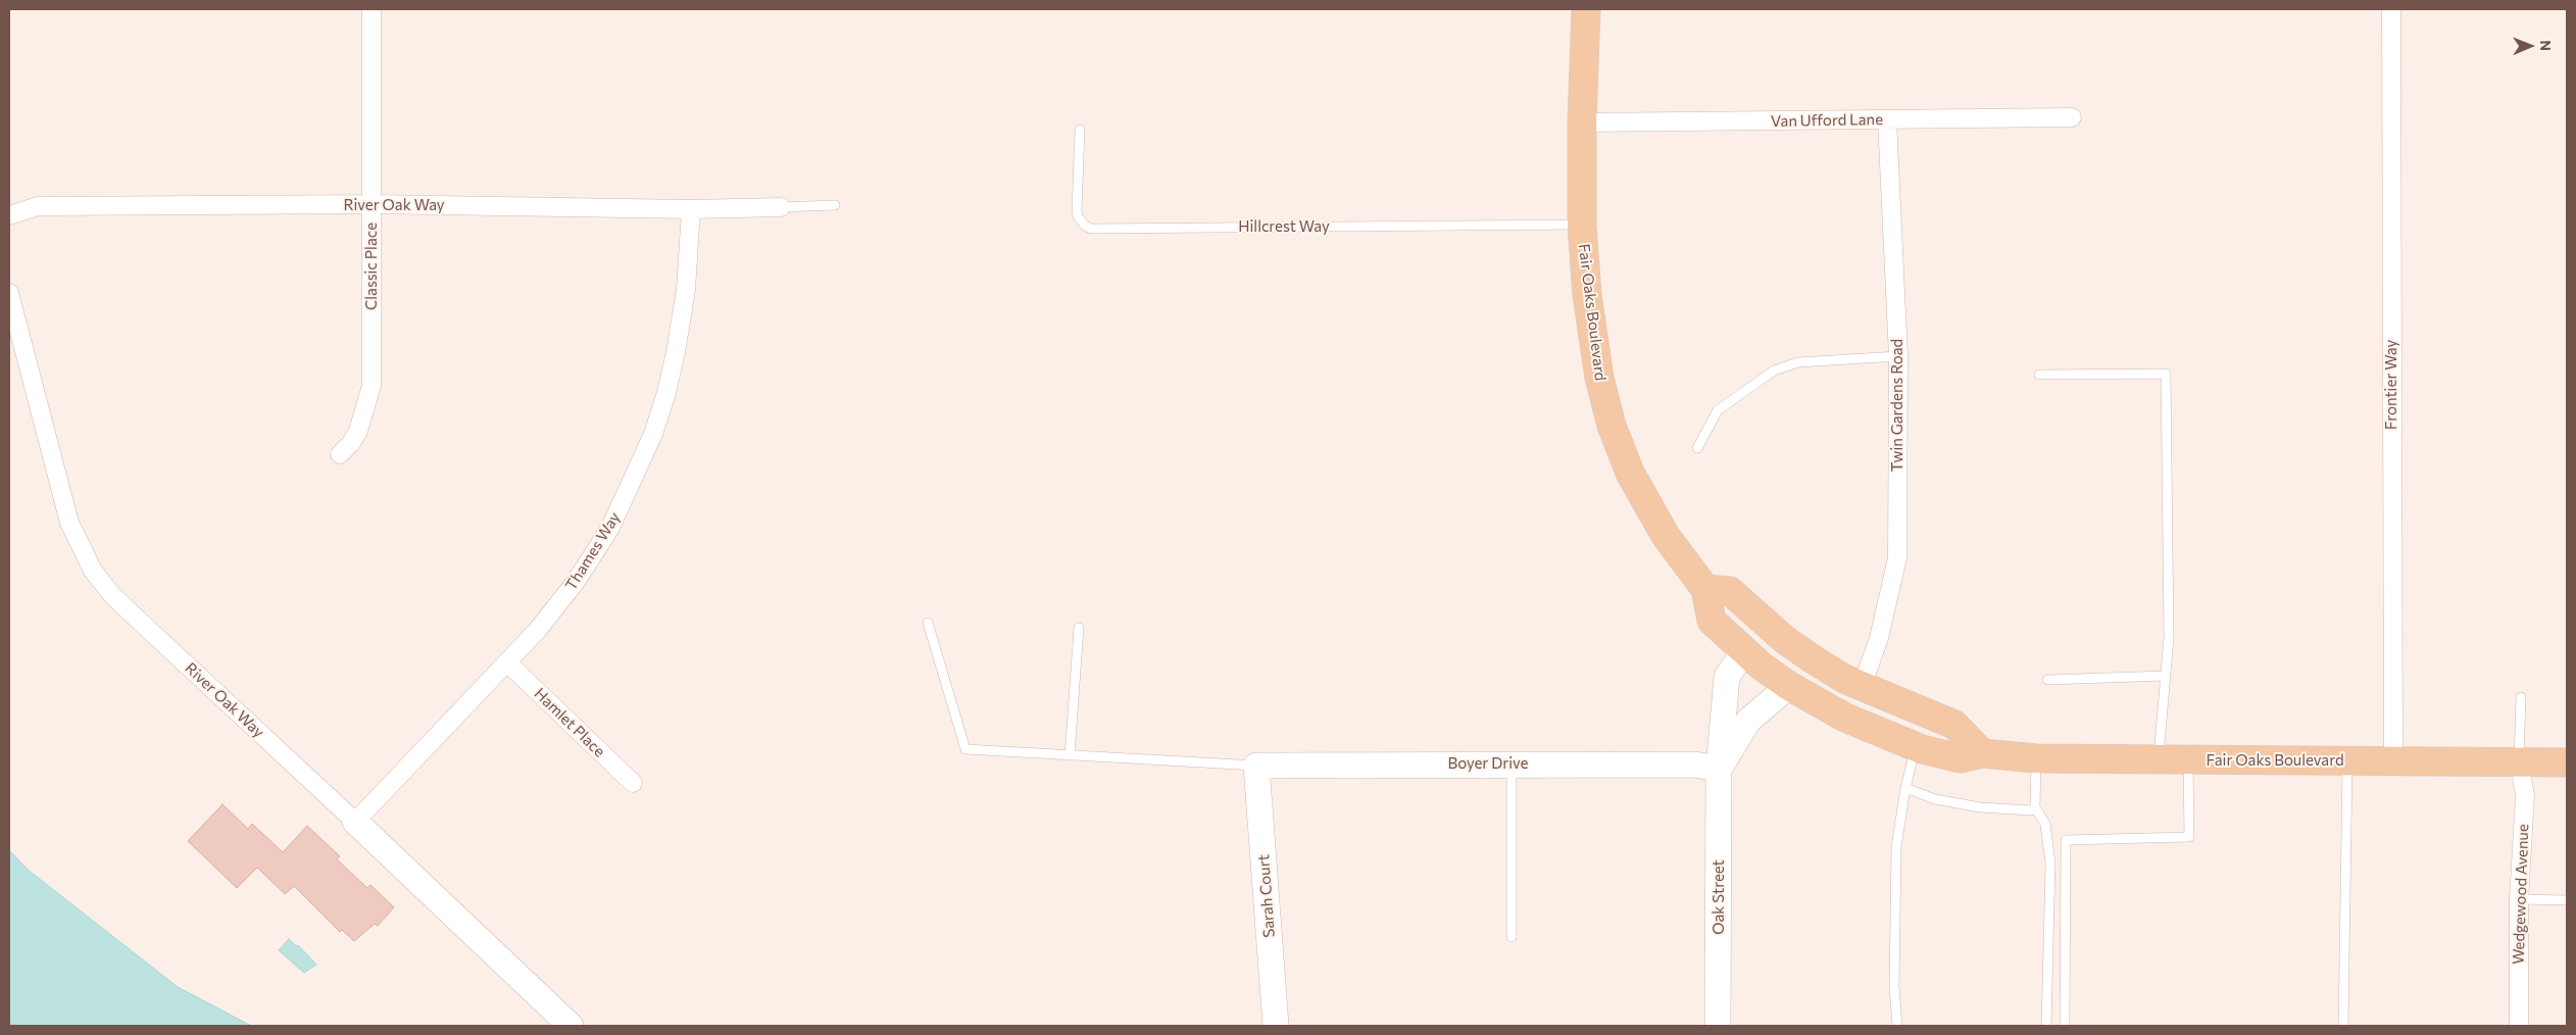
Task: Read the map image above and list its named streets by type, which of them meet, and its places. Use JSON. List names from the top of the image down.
{
  "streets": {
    "main road": ["Fair Oaks Boulevard"],
    "street": [
      "Van Ufford Lane",
      "River Oak Way",
      "Classic Place",
      "Frontier Way",
      "Twin Gardens Road",
      "Thames Way",
      "Hamlet Place",
      "Boyer Drive",
      "Wedgewood Avenue",
      "Sarah Court",
      "Oak Street"
    ],
    "lane": ["Hillcrest Way"]
  },
  "crossings": [
    ["Van Ufford Lane", "Fair Oaks Boulevard"],
    ["Van Ufford Lane", "Twin Gardens Road"],
    ["River Oak Way", "Classic Place"],
    ["River Oak Way", "Thames Way"],
    ["Hillcrest Way", "Fair Oaks Boulevard"],
    ["Fair Oaks Boulevard", "Frontier Way"],
    ["Fair Oaks Boulevard", "Wedgewood Avenue"],
    ["Thames Way", "Hamlet Place"],
    ["Boyer Drive", "Sarah Court"],
    ["Boyer Drive", "Oak Street"]
  ],
  "north": "right"
}
